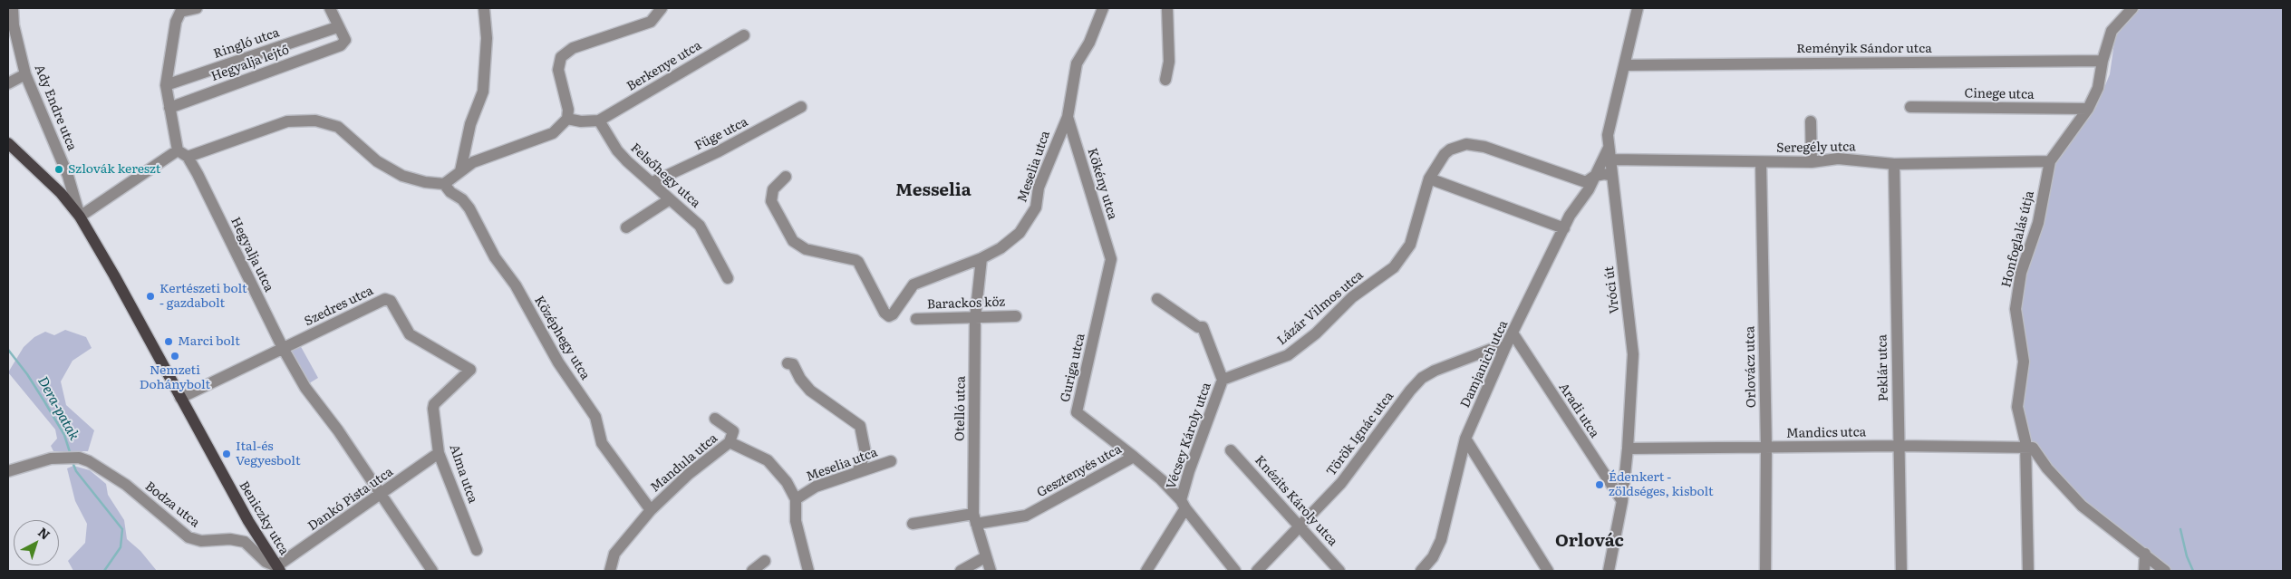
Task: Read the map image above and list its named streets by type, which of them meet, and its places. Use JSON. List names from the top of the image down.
{
  "streets": {
    "main road": ["Beniczky utca"],
    "street": [
      "Ringló utca",
      "Reményik Sándor utca",
      "Hegyalja lejtő",
      "Berkenye utca",
      "Cinege utca",
      "Ady Endre utca",
      "Füge utca",
      "Seregély utca",
      "Meselia utca",
      "Felsőhegy utca",
      "Kökény utca",
      "Honfoglalás útja",
      "Hegyalja utca",
      "Vróci út",
      "Barackos köz",
      "Szedres utca",
      "Lázár Vilmos utca",
      "Középhegy utca",
      "Damjanich utca",
      "Orlovácz utca",
      "Guriga utca",
      "Peklár utca",
      "Otelló utca",
      "Aradi utca",
      "Mandics utca",
      "Török Ignác utca",
      "Vécsey Károly utca",
      "Mandula utca",
      "Gesztenyés utca",
      "Alma utca",
      "Dankó Pista utca",
      "Knézits Károly utca",
      "Bodza utca"
    ]
  },
  "crossings": [
    ["Ringló utca", "Hegyalja lejtő"],
    ["Ringló utca", "Hegyalja utca"],
    ["Reményik Sándor utca", "Honfoglalás útja"],
    ["Reményik Sándor utca", "Vróci út"],
    ["Hegyalja lejtő", "Hegyalja utca"],
    ["Berkenye utca", "Felsőhegy utca"],
    ["Cinege utca", "Honfoglalás útja"],
    ["Ady Endre utca", "Beniczky utca"],
    ["Füge utca", "Felsőhegy utca"],
    ["Seregély utca", "Honfoglalás útja"],
    ["Seregély utca", "Vróci út"],
    ["Seregély utca", "Damjanich utca"],
    ["Seregély utca", "Orlovácz utca"],
    ["Seregély utca", "Peklár utca"],
    ["Meselia utca", "Kökény utca"],
    ["Meselia utca", "Otelló utca"],
    ["Meselia utca", "Mandula utca"],
    ["Kökény utca", "Guriga utca"],
    ["Honfoglalás útja", "Mandics utca"],
    ["Hegyalja utca", "Szedres utca"],
    ["Hegyalja utca", "Dankó Pista utca"],
    ["Vróci út", "Damjanich utca"],
    ["Vróci út", "Aradi utca"],
    ["Vróci út", "Mandics utca"],
    ["Barackos köz", "Otelló utca"],
    ["Szedres utca", "Alma utca"],
    ["Szedres utca", "Beniczky utca"],
    ["Lázár Vilmos utca", "Damjanich utca"],
    ["Lázár Vilmos utca", "Vécsey Károly utca"],
    ["Középhegy utca", "Mandula utca"],
    ["Damjanich utca", "Aradi utca"],
    ["Damjanich utca", "Török Ignác utca"],
    ["Orlovácz utca", "Mandics utca"],
    ["Guriga utca", "Gesztenyés utca"],
    ["Peklár utca", "Mandics utca"],
    ["Otelló utca", "Gesztenyés utca"],
    ["Török Ignác utca", "Knézits Károly utca"],
    ["Vécsey Károly utca", "Gesztenyés utca"],
    ["Alma utca", "Dankó Pista utca"],
    ["Dankó Pista utca", "Bodza utca"],
    ["Dankó Pista utca", "Beniczky utca"],
    ["Bodza utca", "Beniczky utca"]
  ],
  "districts": ["Messelia", "Orlovác"],
  "water": ["Dera-patak"],
  "places": [
    "Szlovák kereszt",
    "Kertészeti bolt - gazdabolt",
    "Marci bolt",
    "Nemzeti Dohánybolt",
    "Ital-és Vegyesbolt",
    "Édenkert - zöldséges, kisbolt"
  ],
  "north": "top right"
}
